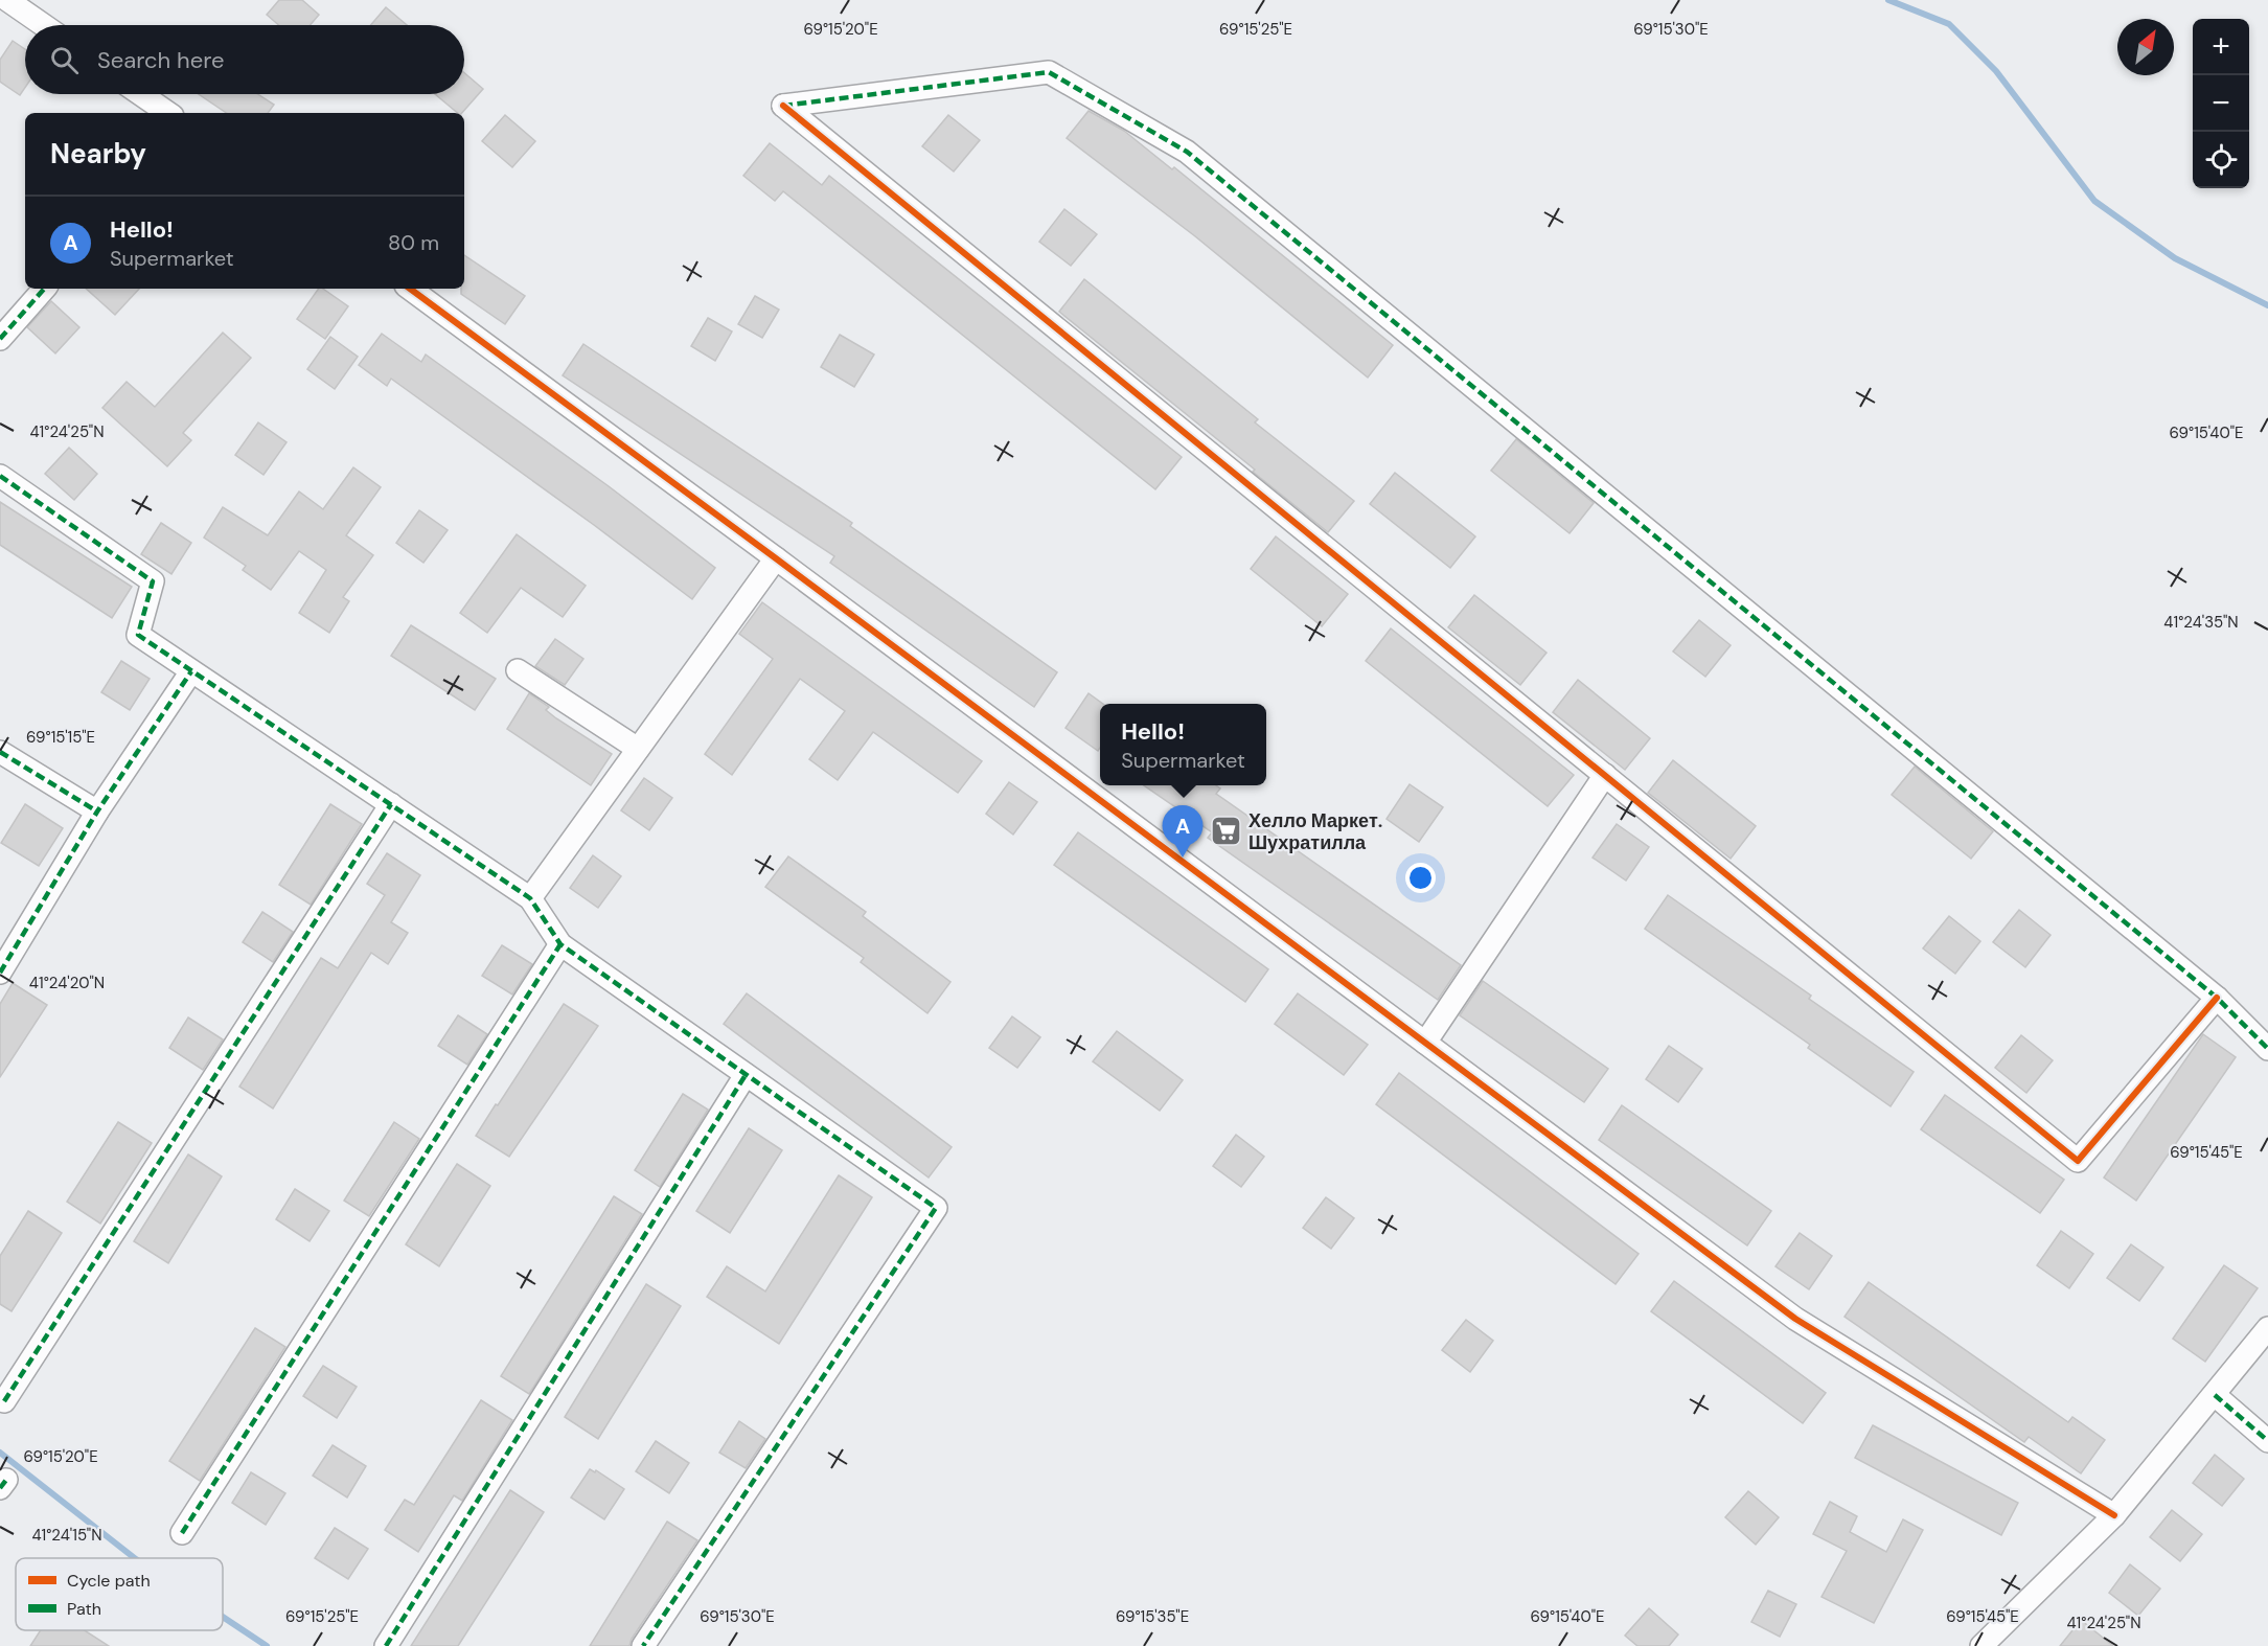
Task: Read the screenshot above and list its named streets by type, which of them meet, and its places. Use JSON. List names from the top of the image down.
{
  "places": {
    "supermarket": ["Хелло Маркет. Шухратилла"]
  },
  "legend": ["Cycle path", "Path"],
  "north": "top right",
  "page": {
    "map_buttons": ["+", "−"],
    "search": "Search here",
    "heading": "Nearby",
    "list": [
      {
        "mark": "A",
        "name": "Hello!",
        "note": "Supermarket",
        "value": "80 m"
      }
    ],
    "popup": ["Hello!", "Supermarket"],
    "pins": "A"
  },
  "coordinates": [
    "69°15'25\"E",
    "69°15'20\"E",
    "69°15'30\"E",
    "41°24'25\"N",
    "69°15'40\"E",
    "41°24'35\"N",
    "69°15'15\"E",
    "41°24'20\"N",
    "69°15'45\"E",
    "41°24'15\"N",
    "69°15'35\"E"
  ]
}
